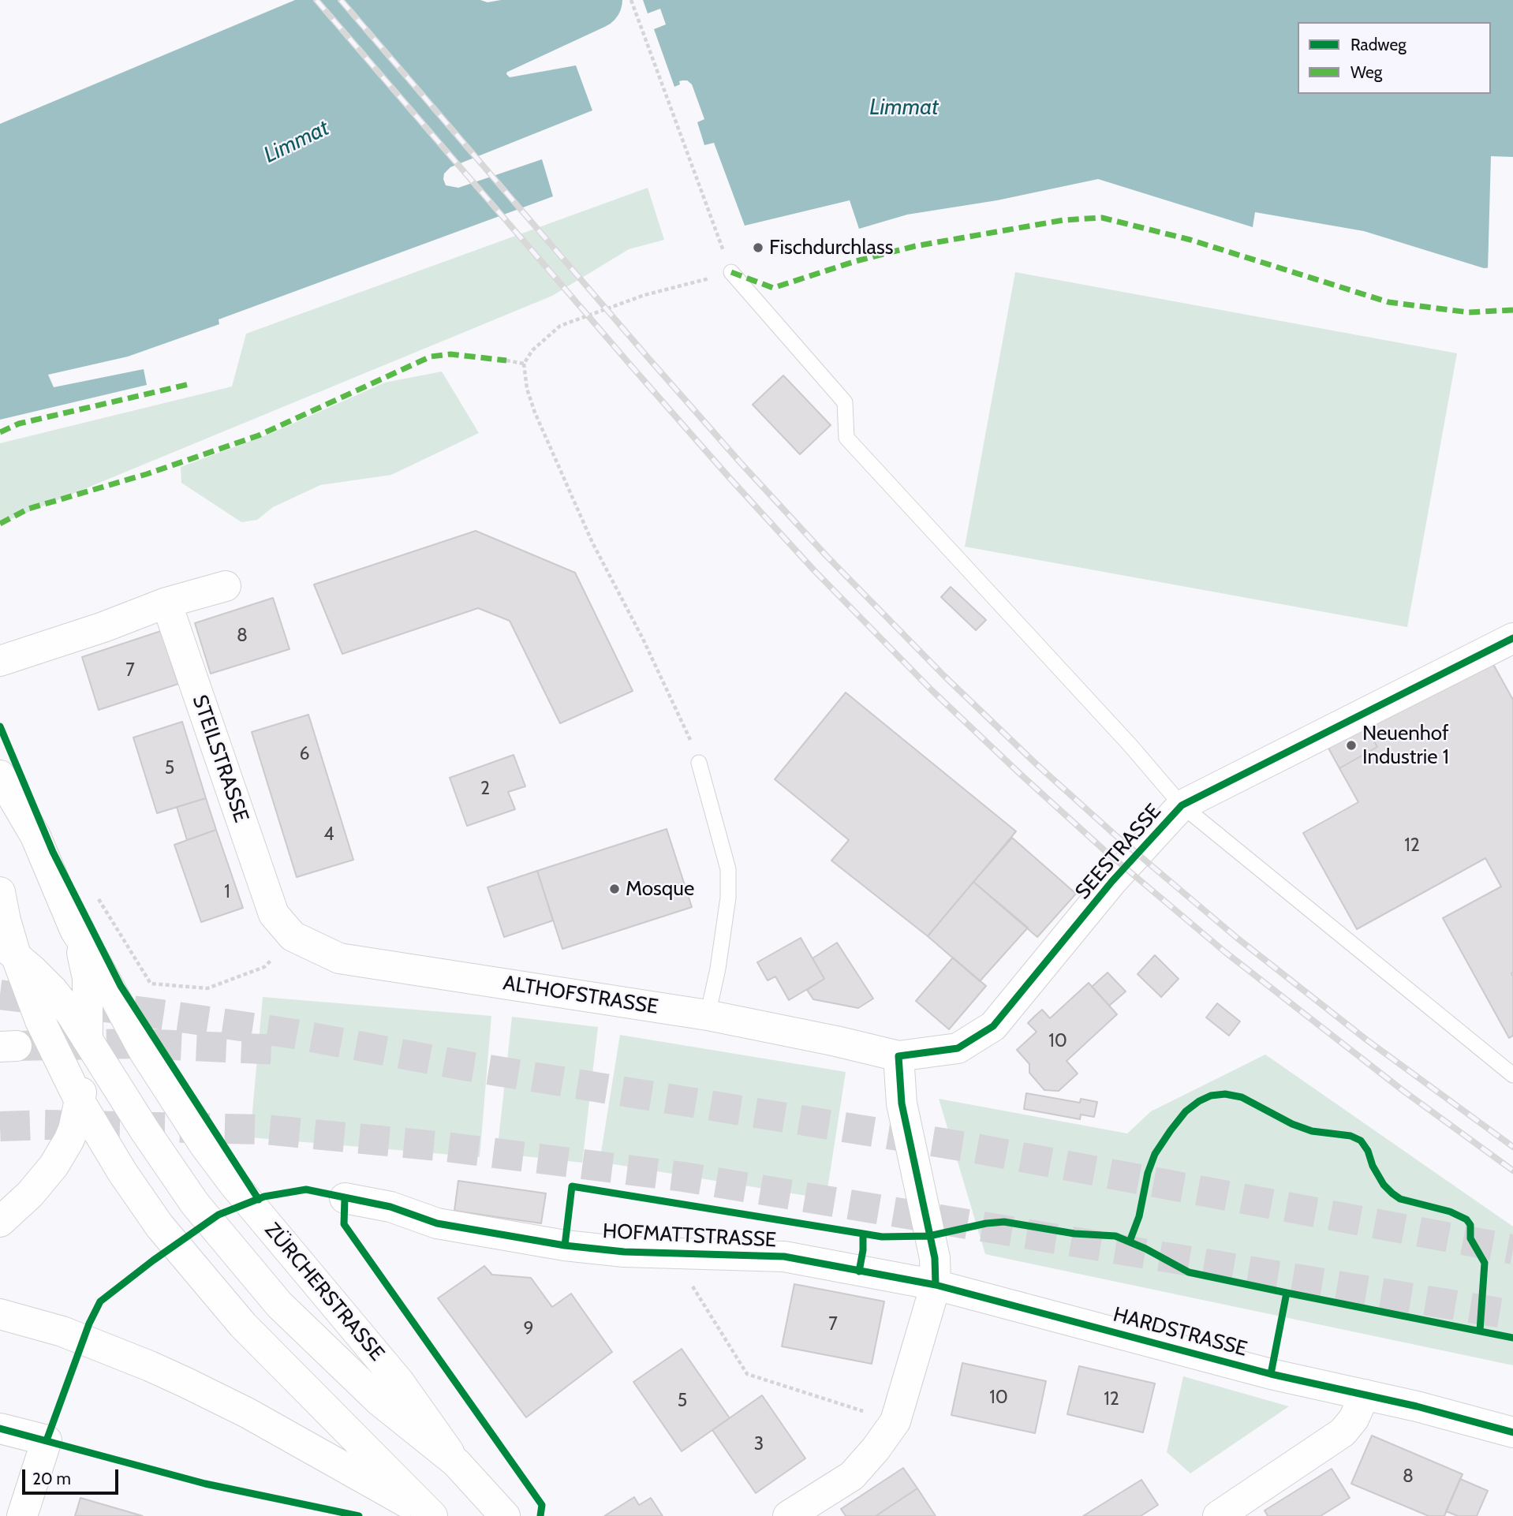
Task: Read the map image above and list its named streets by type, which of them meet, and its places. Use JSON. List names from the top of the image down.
{
  "streets": {
    "street": [
      "STEILSTRASSE",
      "SEESTRASSE",
      "ALTHOFSTRASSE",
      "HOFMATTSTRASSE",
      "ZÜRCHERSTRASSE",
      "HARDSTRASSE"
    ]
  },
  "crossings": [
    ["STEILSTRASSE", "ALTHOFSTRASSE"],
    ["SEESTRASSE", "ALTHOFSTRASSE"],
    ["HOFMATTSTRASSE", "HARDSTRASSE"]
  ],
  "water": ["Limmat"],
  "places": ["Fischdurchlass", "Neuenhof Industrie 1", "Mosque"],
  "house_numbers": [
    "8",
    "7",
    "6",
    "5",
    "2",
    "4",
    "12",
    "1",
    "10",
    "7",
    "9",
    "10",
    "12",
    "5",
    "3",
    "8"
  ],
  "legend": ["Radweg", "Weg"],
  "scale_bar": "20 m"
}
